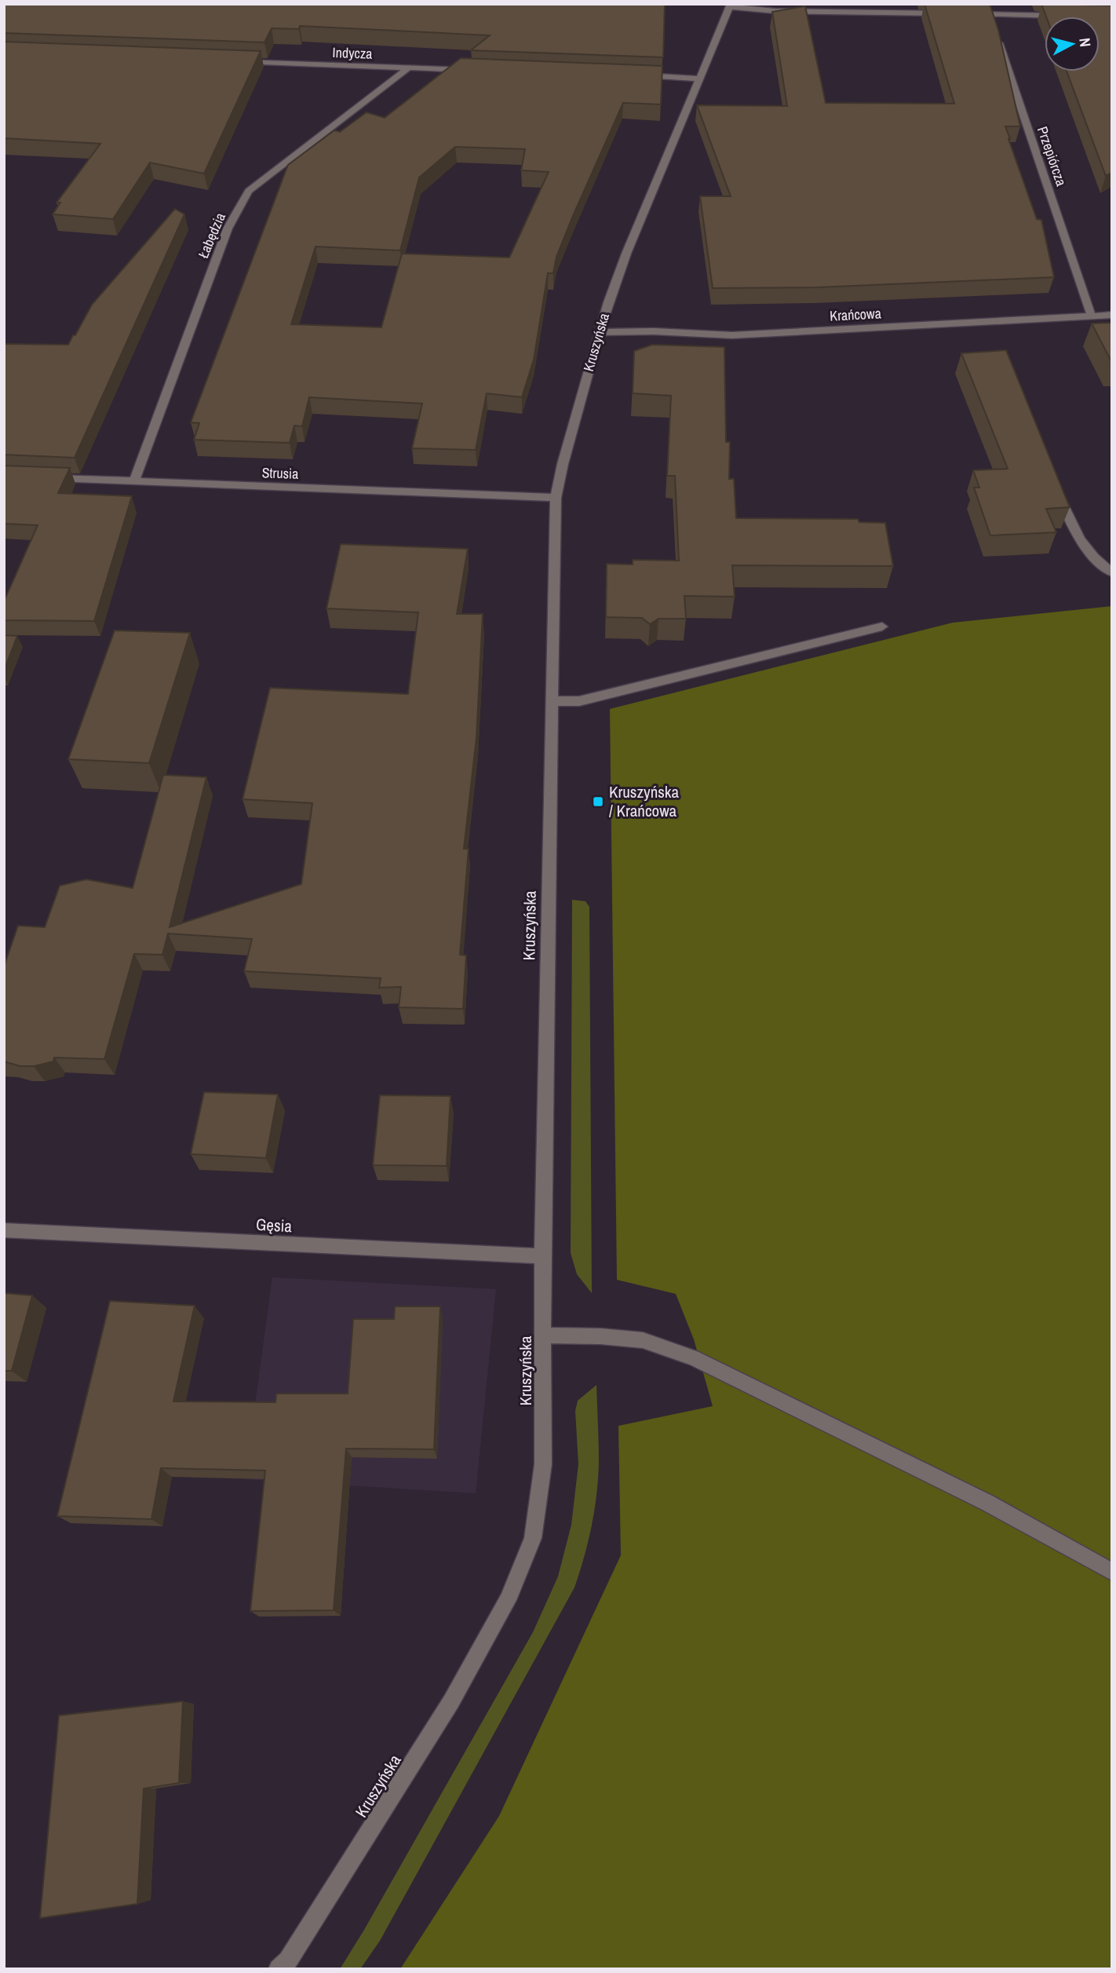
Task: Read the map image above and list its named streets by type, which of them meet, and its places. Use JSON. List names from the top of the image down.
{
  "streets": {
    "street": [
      "Indycza",
      "Przepiórcza",
      "Łabędzia",
      "Krańcowa",
      "Kruszyńska",
      "Strusia",
      "Gęsia"
    ]
  },
  "crossings": [
    ["Indycza", "Łabędzia"],
    ["Przepiórcza", "Krańcowa"],
    ["Łabędzia", "Strusia"],
    ["Krańcowa", "Kruszyńska"],
    ["Kruszyńska", "Strusia"],
    ["Kruszyńska", "Gęsia"]
  ],
  "places": {
    "transit": ["Kruszyńska / Krańcowa"]
  },
  "north": "right"
}
